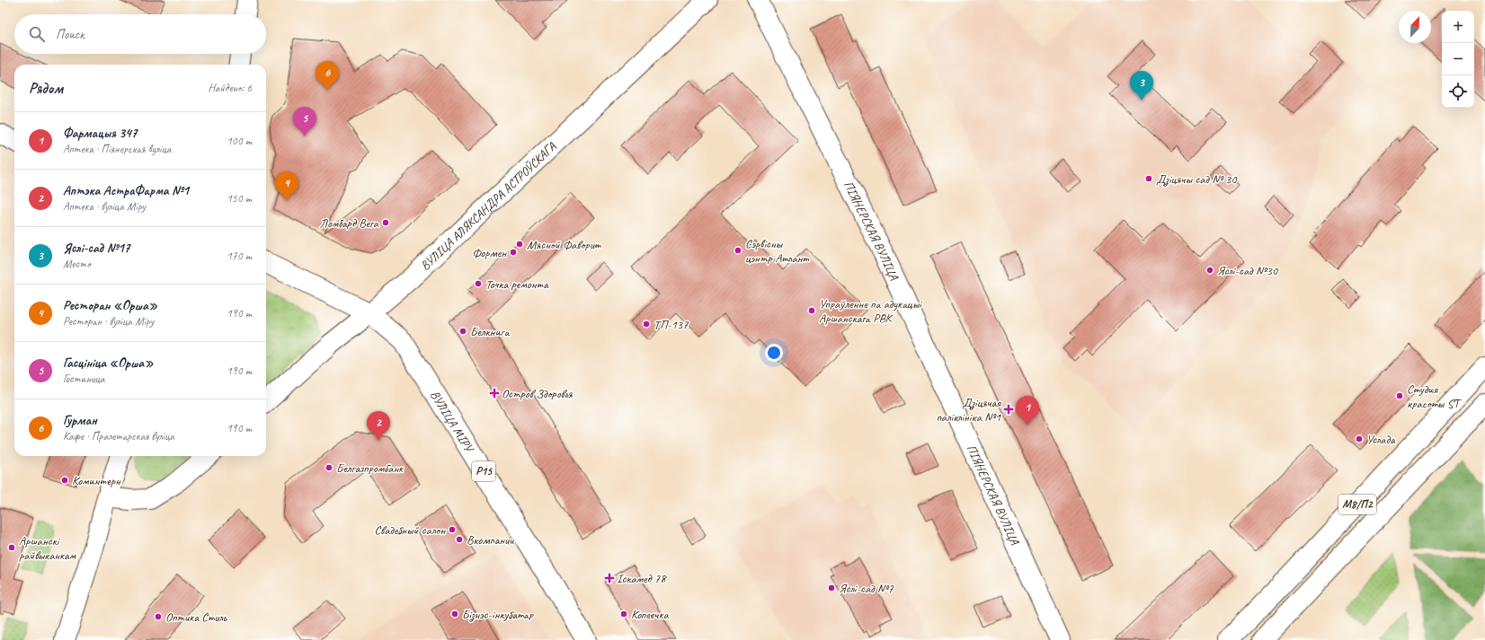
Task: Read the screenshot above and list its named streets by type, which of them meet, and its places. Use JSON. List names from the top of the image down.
{
  "streets": {
    "street": [
      "ВУЛІЦА АЛЯКСАНДРА АСТРОЎСКАГА",
      "ПІЯНЕРСКАЯ ВУЛІЦА",
      "ВУЛІЦА МІРУ",
      "Р15",
      "М8/П2"
    ]
  },
  "crossings": [
    ["ВУЛІЦА АЛЯКСАНДРА АСТРОЎСКАГА", "ВУЛІЦА МІРУ"]
  ],
  "places": {
    "other": [
      "Дзіцячы сад № 30",
      "Ломбард Вега",
      "Мясной Фаворит",
      "Сэрвісны цэнтр Атлант",
      "Формен",
      "Яслі-сад №30",
      "Точка ремонта",
      "Упраўленне па адукацыі Аршанскага РВК",
      "ТП-137",
      "Белкнига",
      "Студия красоты ST",
      "Услада",
      "Белгазпромбанк",
      "Коминтерн",
      "Свадебный салон",
      "Вкомпании",
      "Аршанскі райвыканкам",
      "Яслі-сад №7",
      "Бізнэс-інкубатар",
      "Копеечка",
      "Оптика Стиль"
    ],
    "health": ["Остров Здоровья", "Дзіцячая паліклініка №1", "Іскамед 78"]
  },
  "north": "top right",
  "page": {
    "map_buttons": ["+", "−"],
    "search": "Поиск",
    "pins": [
      "6",
      "3",
      "5",
      "4",
      "1",
      "2"
    ],
    "heading": ["Рядом", "Найдено: 6"],
    "list": [
      {
        "mark": "1",
        "name": "Фармацыя 347",
        "note": "Аптека · Піянерская вуліца",
        "value": "100 m"
      },
      {
        "mark": "2",
        "name": "Аптэка АстраФарма №1",
        "note": "Аптека · вуліца Міру",
        "value": "150 m"
      },
      {
        "mark": "3",
        "name": "Яслі-сад №17",
        "note": "Место",
        "value": "170 m"
      },
      {
        "mark": "4",
        "name": "Ресторан «Орша»",
        "note": "Ресторан · вуліца Міру",
        "value": "190 m"
      },
      {
        "mark": "5",
        "name": "Гасцініца «Орша»",
        "note": "Гостиница",
        "value": "190 m"
      },
      {
        "mark": "6",
        "name": "Гурман",
        "note": "Кафе · Пралетарская вуліца",
        "value": "190 m"
      }
    ]
  }
}
